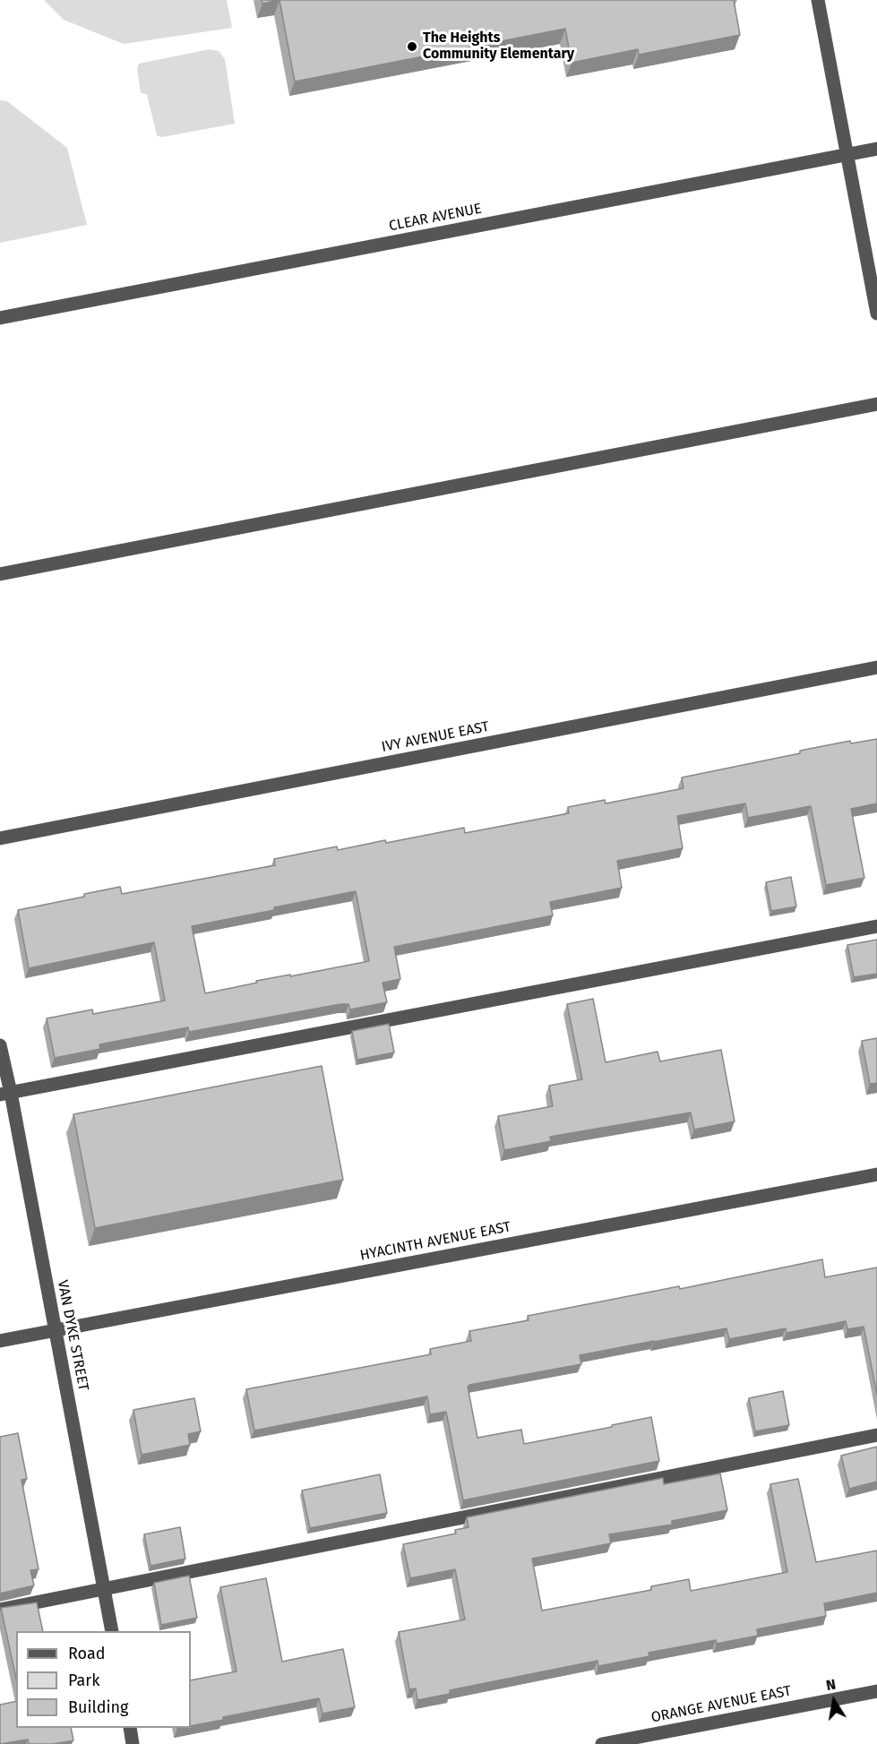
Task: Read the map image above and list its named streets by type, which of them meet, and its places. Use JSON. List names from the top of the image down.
{
  "streets": {
    "street": [
      "CLEAR AVENUE",
      "IVY AVENUE EAST",
      "HYACINTH AVENUE EAST",
      "VAN DYKE STREET",
      "ORANGE AVENUE EAST"
    ]
  },
  "crossings": [
    ["HYACINTH AVENUE EAST", "VAN DYKE STREET"]
  ],
  "places": ["The Heights Community Elementary"],
  "legend": ["Road", "Park", "Building"],
  "north": "top"
}
